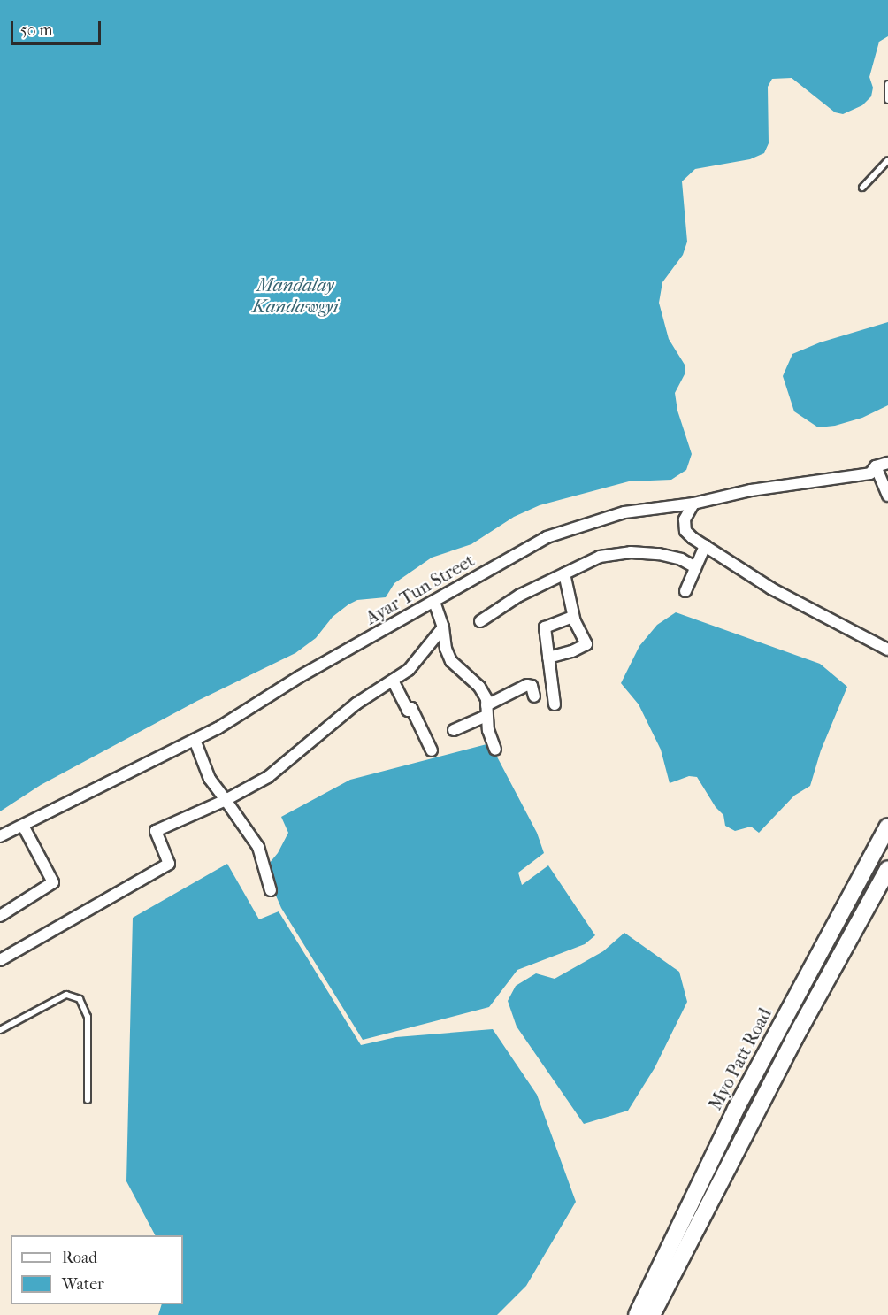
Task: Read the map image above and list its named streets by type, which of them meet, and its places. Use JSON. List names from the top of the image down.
{
  "streets": {
    "main road": ["Myo Patt Road"],
    "street": ["Ayar Tun Street"]
  },
  "water": ["Mandalay Kandawgyi"],
  "legend": ["Road", "Water"],
  "scale_bar": "50 m"
}
